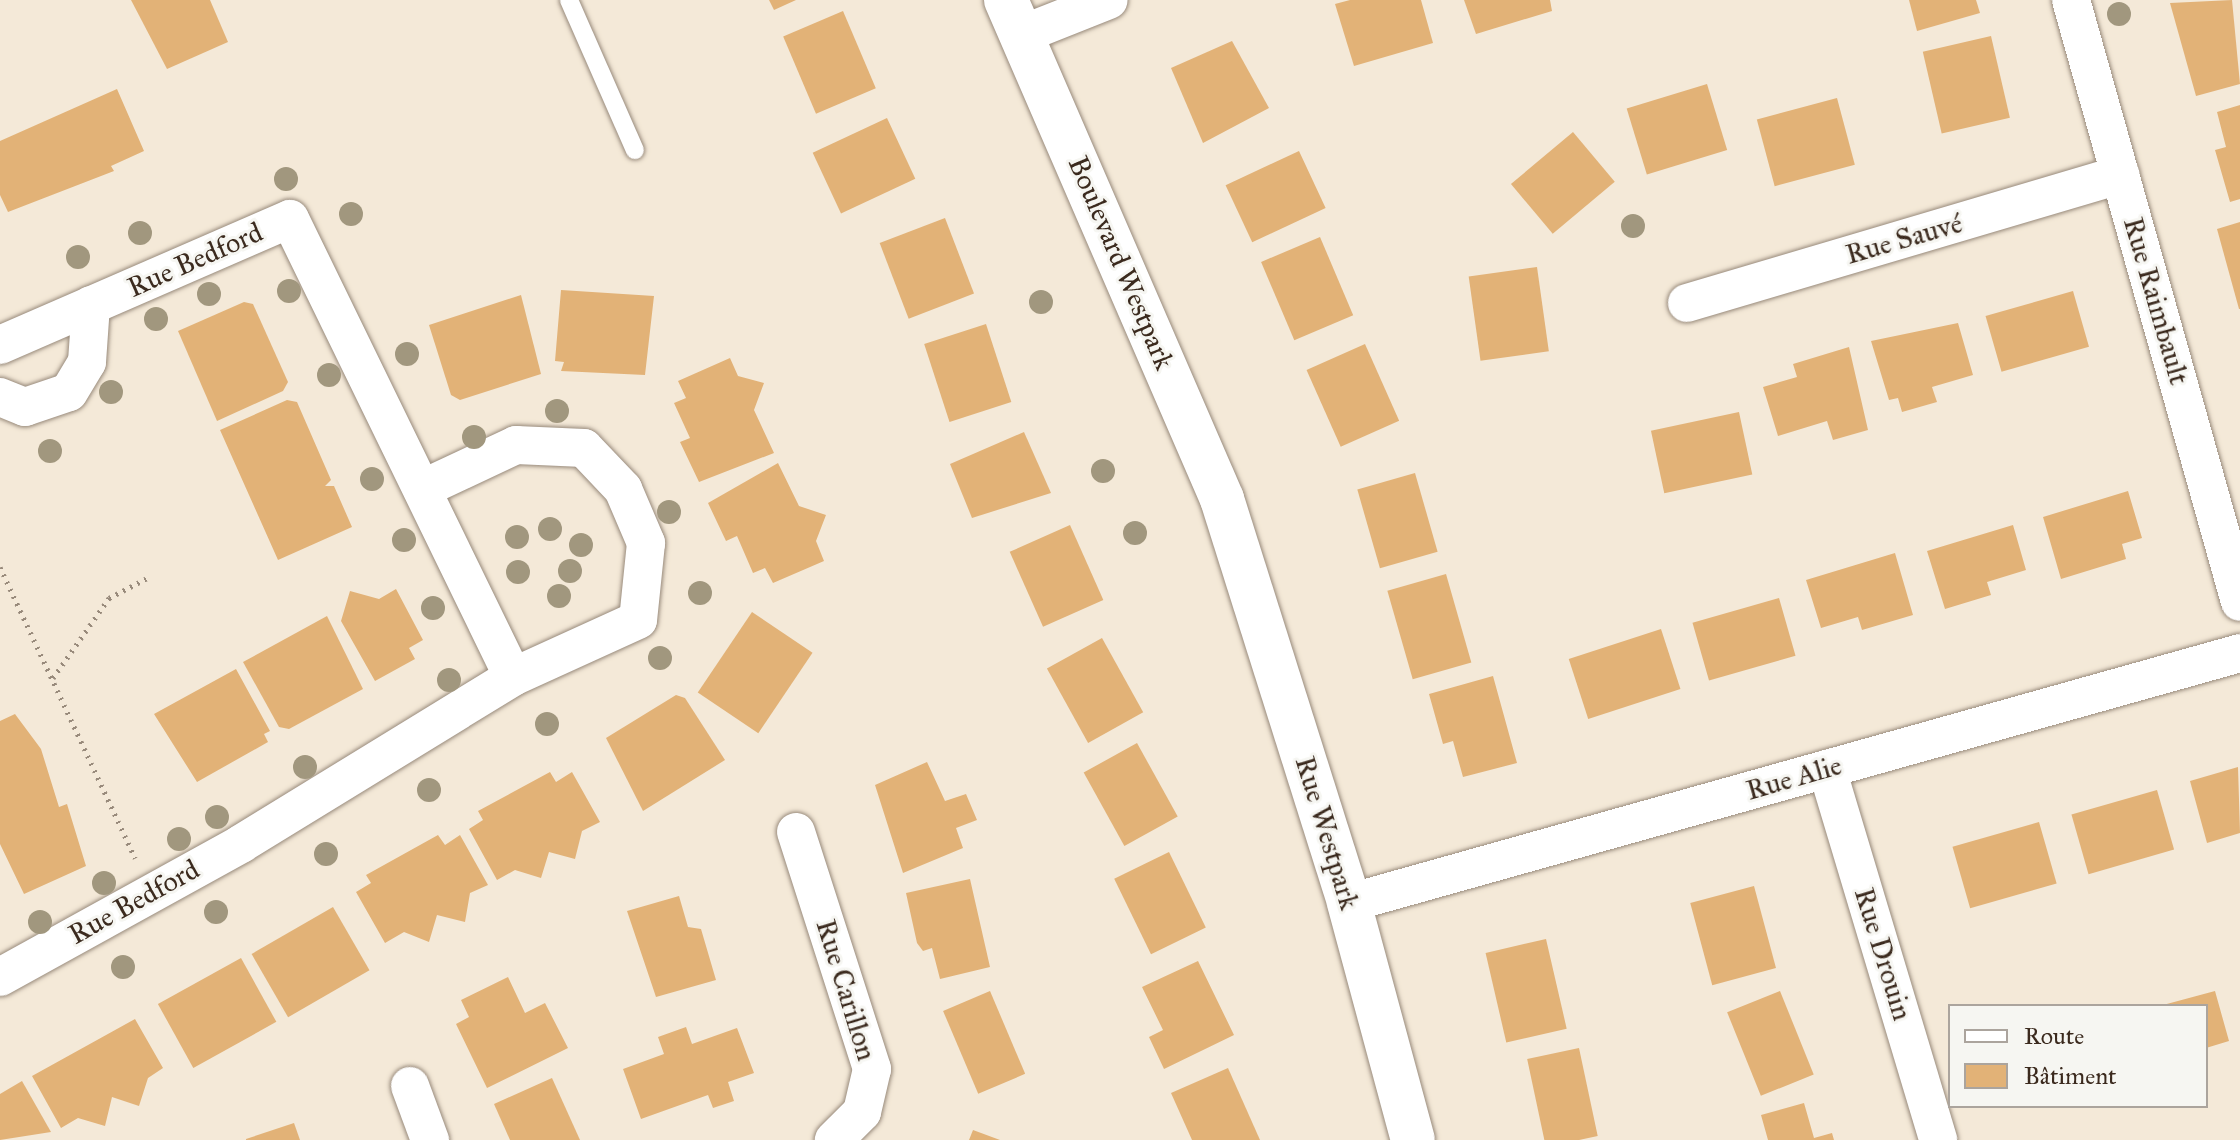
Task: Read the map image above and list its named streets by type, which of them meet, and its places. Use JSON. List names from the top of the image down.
{
  "streets": {
    "street": [
      "Rue Sauvé",
      "Rue Bedford",
      "Boulevard Westpark",
      "Rue Raimbault",
      "Rue Alie",
      "Rue Westpark",
      "Rue Drouin",
      "Rue Carillon"
    ]
  },
  "crossings": [
    ["Rue Sauvé", "Rue Raimbault"],
    ["Boulevard Westpark", "Rue Westpark"],
    ["Rue Alie", "Rue Westpark"],
    ["Rue Alie", "Rue Drouin"]
  ],
  "legend": ["Route", "Bâtiment"]
}
